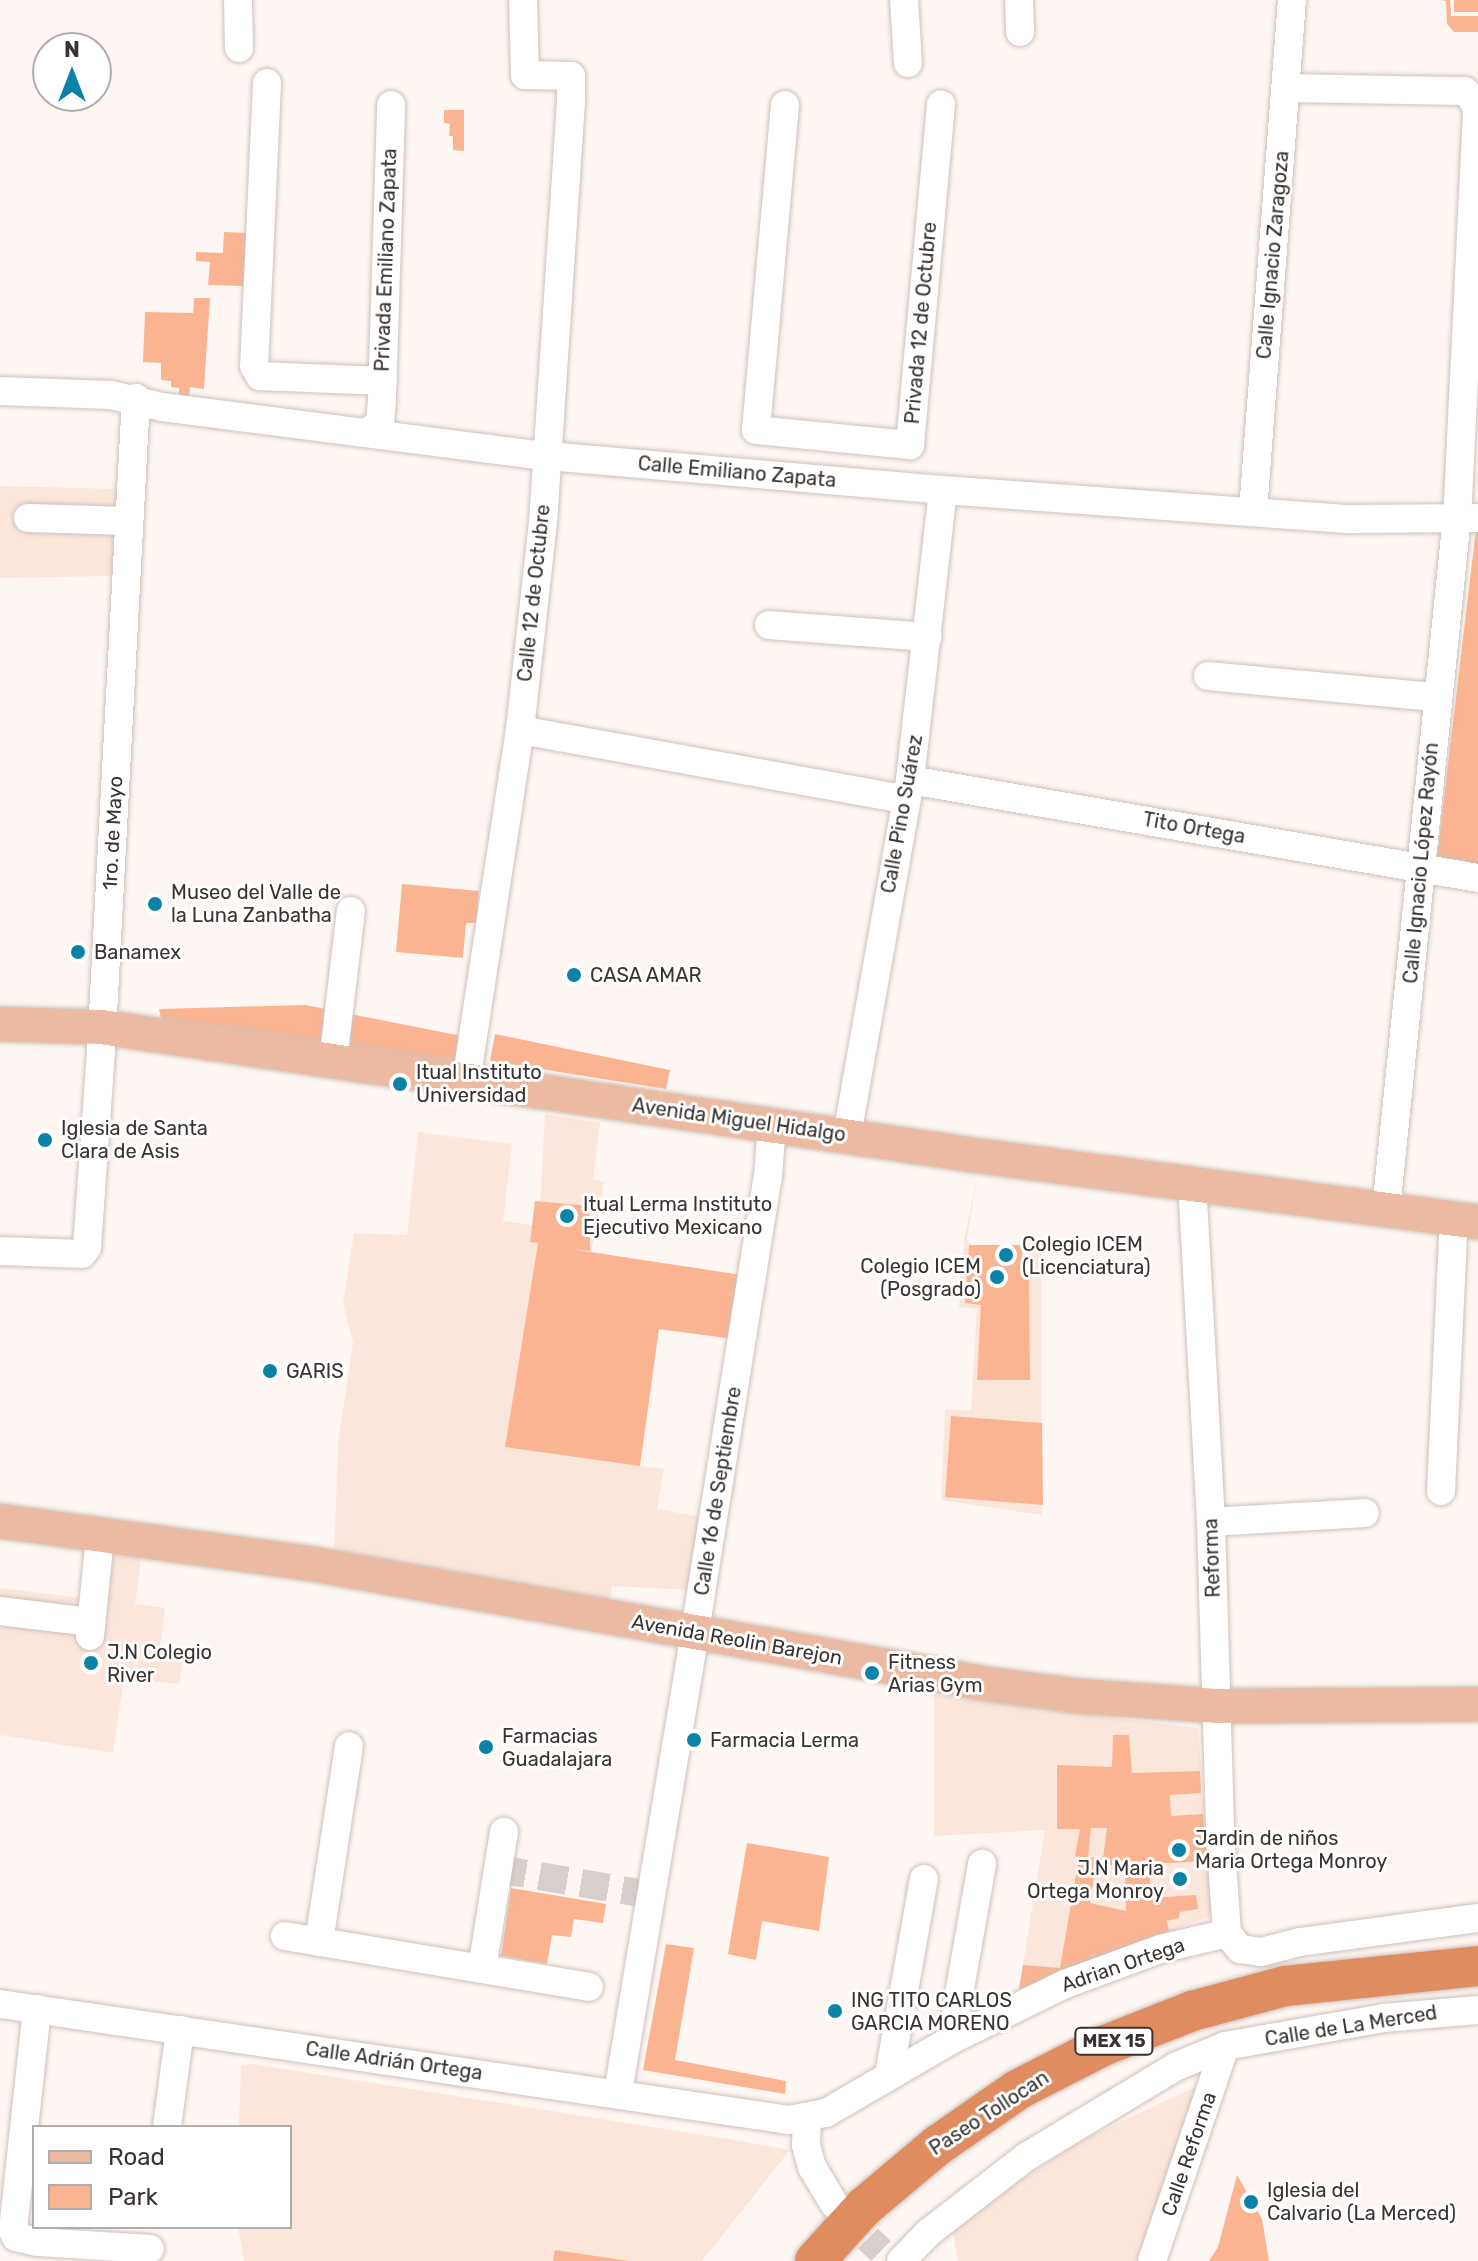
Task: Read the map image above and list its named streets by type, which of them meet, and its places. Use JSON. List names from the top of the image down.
{
  "streets": {
    "highway": ["MEX 15", "Paseo Tollocan"],
    "main road": ["Avenida Miguel Hidalgo", "Avenida Reolin Barejon"],
    "street": [
      "Calle Ignacio Zaragoza",
      "Privada Emiliano Zapata",
      "Privada 12 de Octubre",
      "Calle Emiliano Zapata",
      "Calle 12 de Octubre",
      "Calle Pino Suárez",
      "Tito Ortega",
      "1ro. de Mayo",
      "Calle Ignacio López Rayón",
      "Calle 16 de Septiembre",
      "Reforma",
      "Adrian Ortega",
      "Calle de La Merced",
      "Calle Adrián Ortega",
      "Calle Reforma"
    ]
  },
  "crossings": [
    ["Calle Ignacio Zaragoza", "Calle Emiliano Zapata"],
    ["Calle Emiliano Zapata", "Calle 12 de Octubre"],
    ["Calle Emiliano Zapata", "Calle Pino Suárez"],
    ["Calle Emiliano Zapata", "1ro. de Mayo"],
    ["Calle Emiliano Zapata", "Calle Ignacio López Rayón"],
    ["Calle 12 de Octubre", "Tito Ortega"],
    ["Calle 12 de Octubre", "Avenida Miguel Hidalgo"],
    ["Calle Pino Suárez", "Tito Ortega"],
    ["Calle Pino Suárez", "Avenida Miguel Hidalgo"],
    ["Tito Ortega", "Calle Ignacio López Rayón"],
    ["1ro. de Mayo", "Avenida Miguel Hidalgo"],
    ["Calle Ignacio López Rayón", "Avenida Miguel Hidalgo"],
    ["Avenida Miguel Hidalgo", "Calle 16 de Septiembre"],
    ["Avenida Miguel Hidalgo", "Reforma"],
    ["Calle 16 de Septiembre", "Avenida Reolin Barejon"],
    ["Calle 16 de Septiembre", "Calle Adrián Ortega"],
    ["Reforma", "Avenida Reolin Barejon"],
    ["Reforma", "Adrian Ortega"],
    ["Adrian Ortega", "Calle Adrián Ortega"],
    ["Calle de La Merced", "Calle Reforma"]
  ],
  "places": [
    "Museo del Valle de la Luna Zanbatha",
    "Banamex",
    "CASA AMAR",
    "Itual Instituto Universidad",
    "Iglesia de Santa Clara de Asis",
    "Itual Lerma Instituto Ejecutivo Mexicano",
    "Colegio ICEM (Licenciatura)",
    "Colegio ICEM (Posgrado)",
    "GARIS",
    "J.N Colegio River",
    "Fitness Arias Gym",
    "Farmacia Lerma",
    "Farmacias Guadalajara",
    "Jardin de niños Maria Ortega Monroy",
    "J.N Maria Ortega Monroy",
    "ING TITO CARLOS GARCIA MORENO",
    "Iglesia del Calvario (La Merced)"
  ],
  "legend": ["Road", "Park"],
  "north": "top"
}
